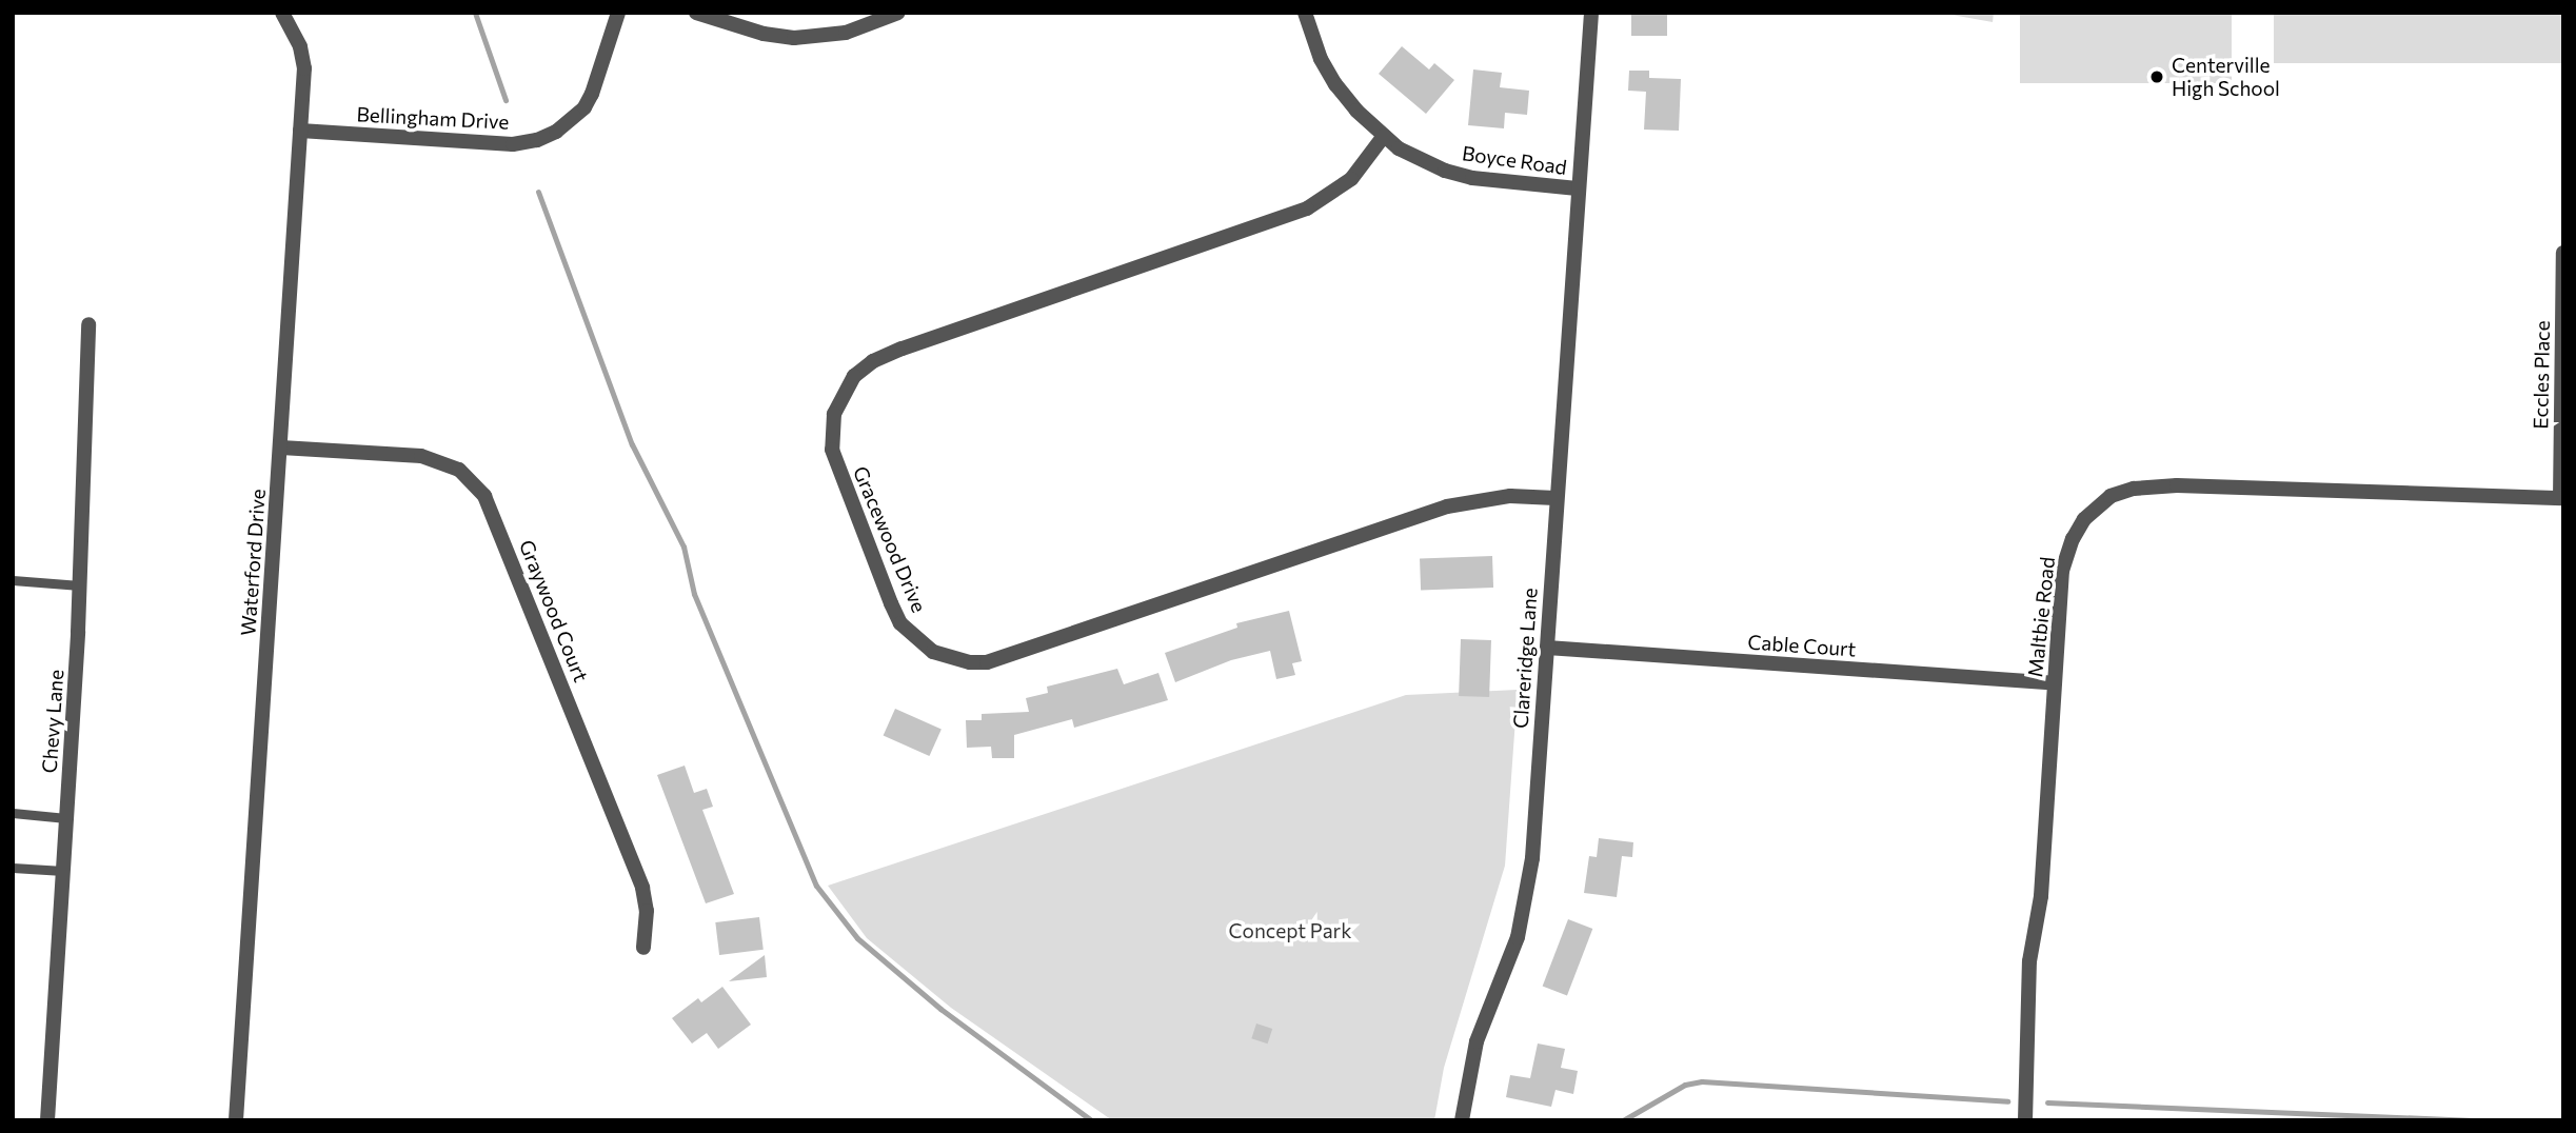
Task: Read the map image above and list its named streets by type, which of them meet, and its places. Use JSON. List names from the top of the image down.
{
  "streets": {
    "street": [
      "Bellingham Drive",
      "Boyce Road",
      "Eccles Place",
      "Gracewood Drive",
      "Waterford Drive",
      "Graywood Court",
      "Maltbie Road",
      "Cable Court",
      "Clareridge Lane",
      "Chevy Lane"
    ]
  },
  "crossings": [
    ["Bellingham Drive", "Waterford Drive"],
    ["Boyce Road", "Gracewood Drive"],
    ["Boyce Road", "Clareridge Lane"],
    ["Eccles Place", "Maltbie Road"],
    ["Gracewood Drive", "Clareridge Lane"],
    ["Waterford Drive", "Graywood Court"],
    ["Maltbie Road", "Cable Court"],
    ["Cable Court", "Clareridge Lane"]
  ],
  "parks": ["Concept Park"],
  "places": ["Centerville High School"]
}
